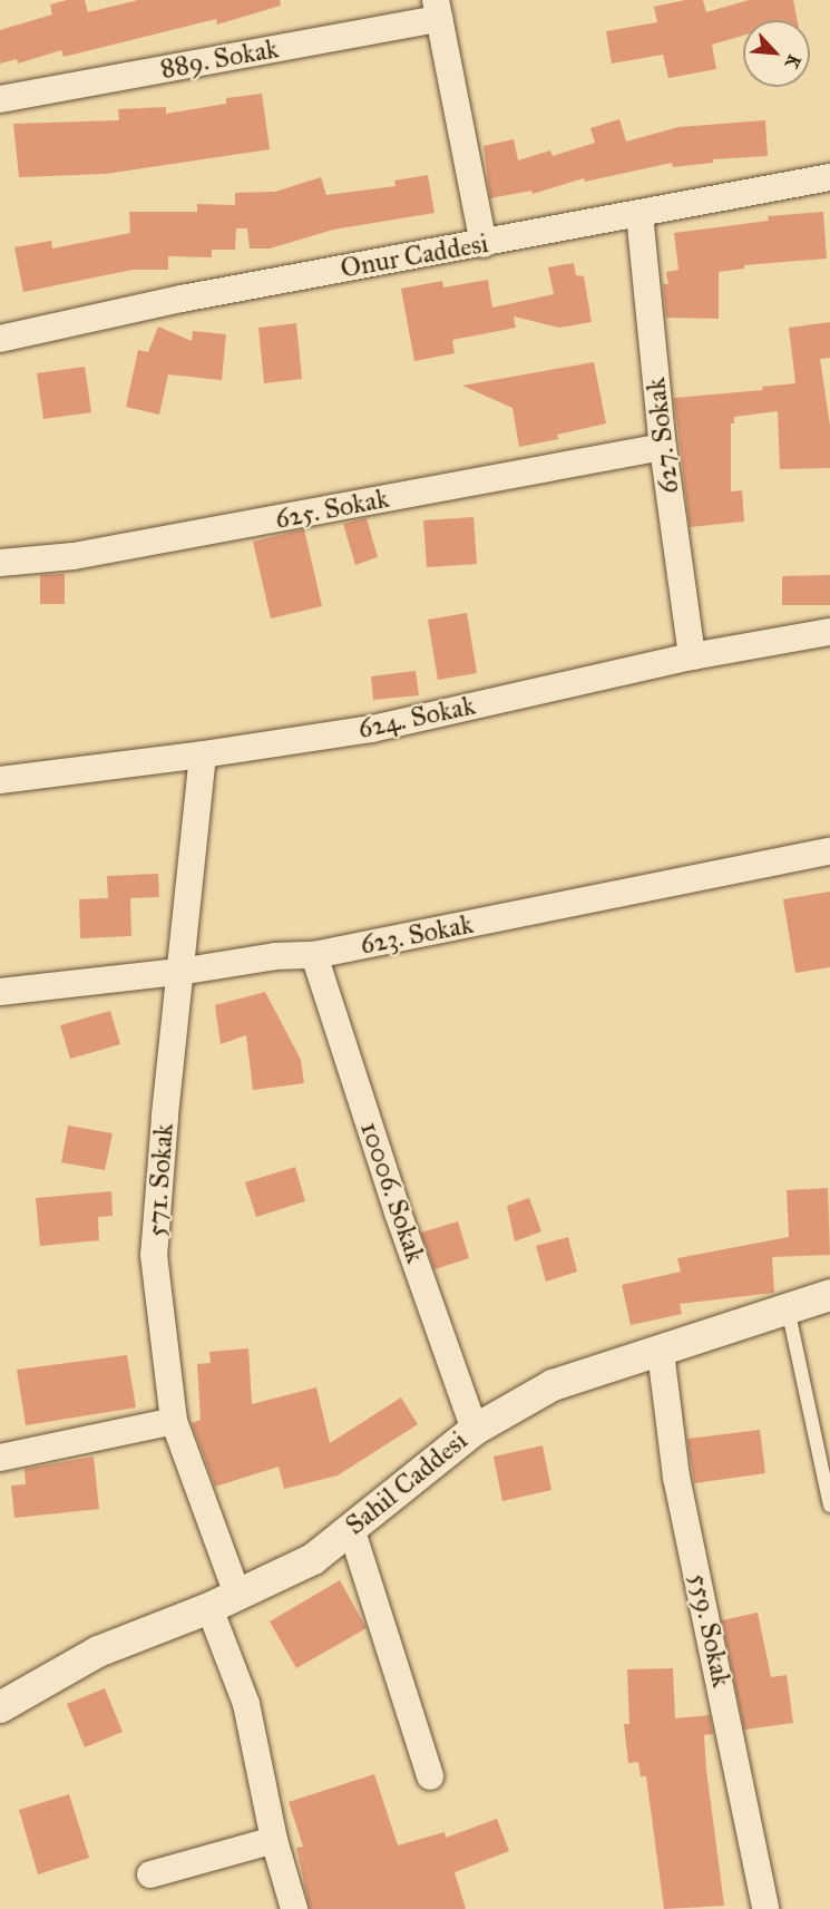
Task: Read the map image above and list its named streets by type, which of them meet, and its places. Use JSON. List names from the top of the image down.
{
  "streets": {
    "street": [
      "889. Sokak",
      "Onur Caddesi",
      "627. Sokak",
      "625. Sokak",
      "624. Sokak",
      "623. Sokak",
      "571. Sokak",
      "10006. Sokak",
      "Sahil Caddesi",
      "559. Sokak"
    ]
  },
  "crossings": [
    ["Onur Caddesi", "627. Sokak"],
    ["627. Sokak", "625. Sokak"],
    ["627. Sokak", "624. Sokak"],
    ["624. Sokak", "571. Sokak"],
    ["623. Sokak", "571. Sokak"],
    ["623. Sokak", "10006. Sokak"],
    ["571. Sokak", "Sahil Caddesi"],
    ["10006. Sokak", "Sahil Caddesi"],
    ["Sahil Caddesi", "559. Sokak"]
  ],
  "north": "bottom right"
}
